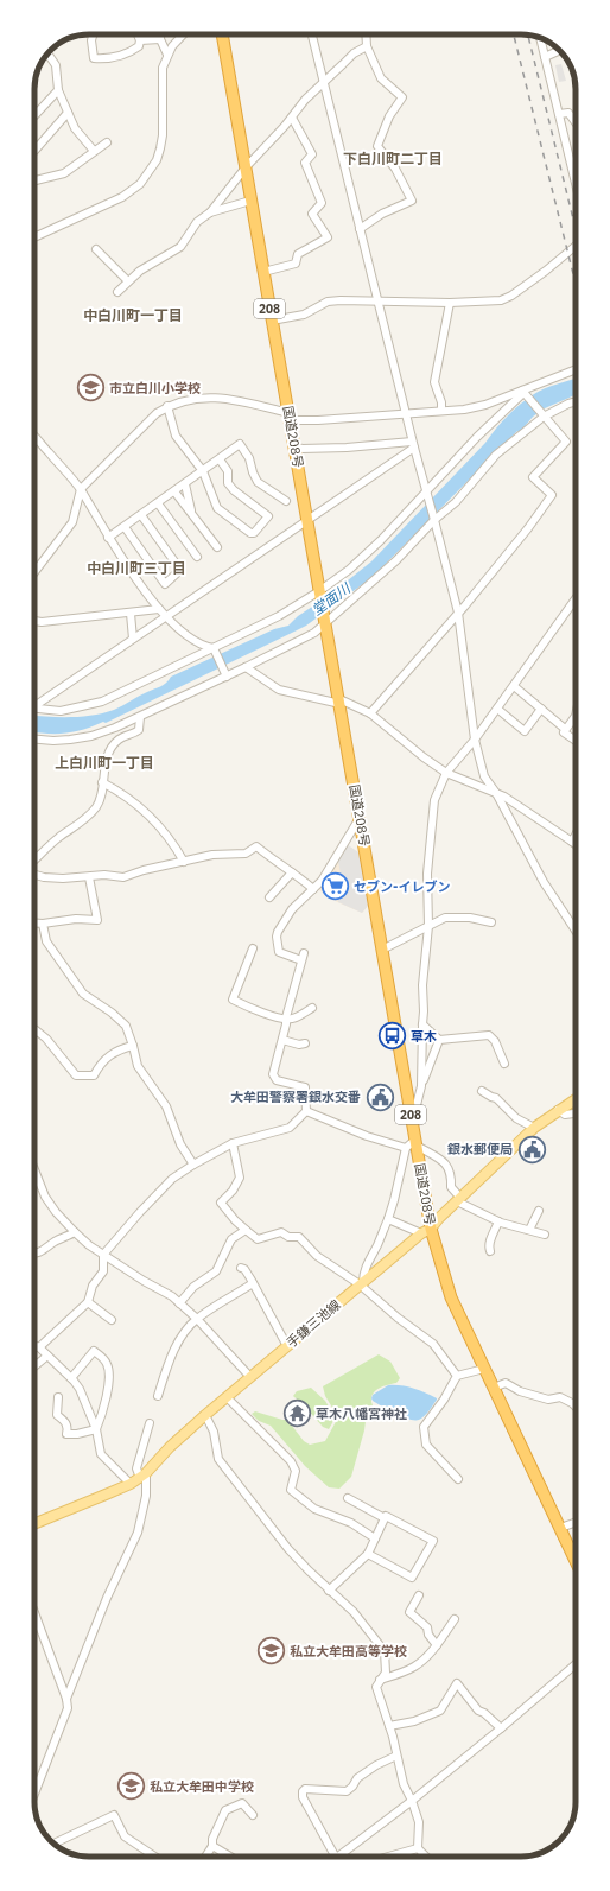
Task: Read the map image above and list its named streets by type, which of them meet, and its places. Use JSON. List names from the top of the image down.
{
  "streets": {
    "highway": ["208", "国道208号"],
    "main road": ["手鎌三池線"]
  },
  "crossings": [
    ["国道208号", "手鎌三池線"]
  ],
  "districts": [
    "下白川町二丁目",
    "中白川町一丁目",
    "中白川町三丁目",
    "上白川町一丁目"
  ],
  "water": ["堂面川"],
  "places": {
    "school or university": ["市立白川小学校", "私立大牟田高等学校", "私立大牟田中学校"],
    "supermarket": ["セブン-イレブン"],
    "bus stop": ["草木"],
    "public building": ["大牟田警察署銀水交番", "銀水郵便局"],
    "temple": ["草木八幡宮神社"]
  }
}
